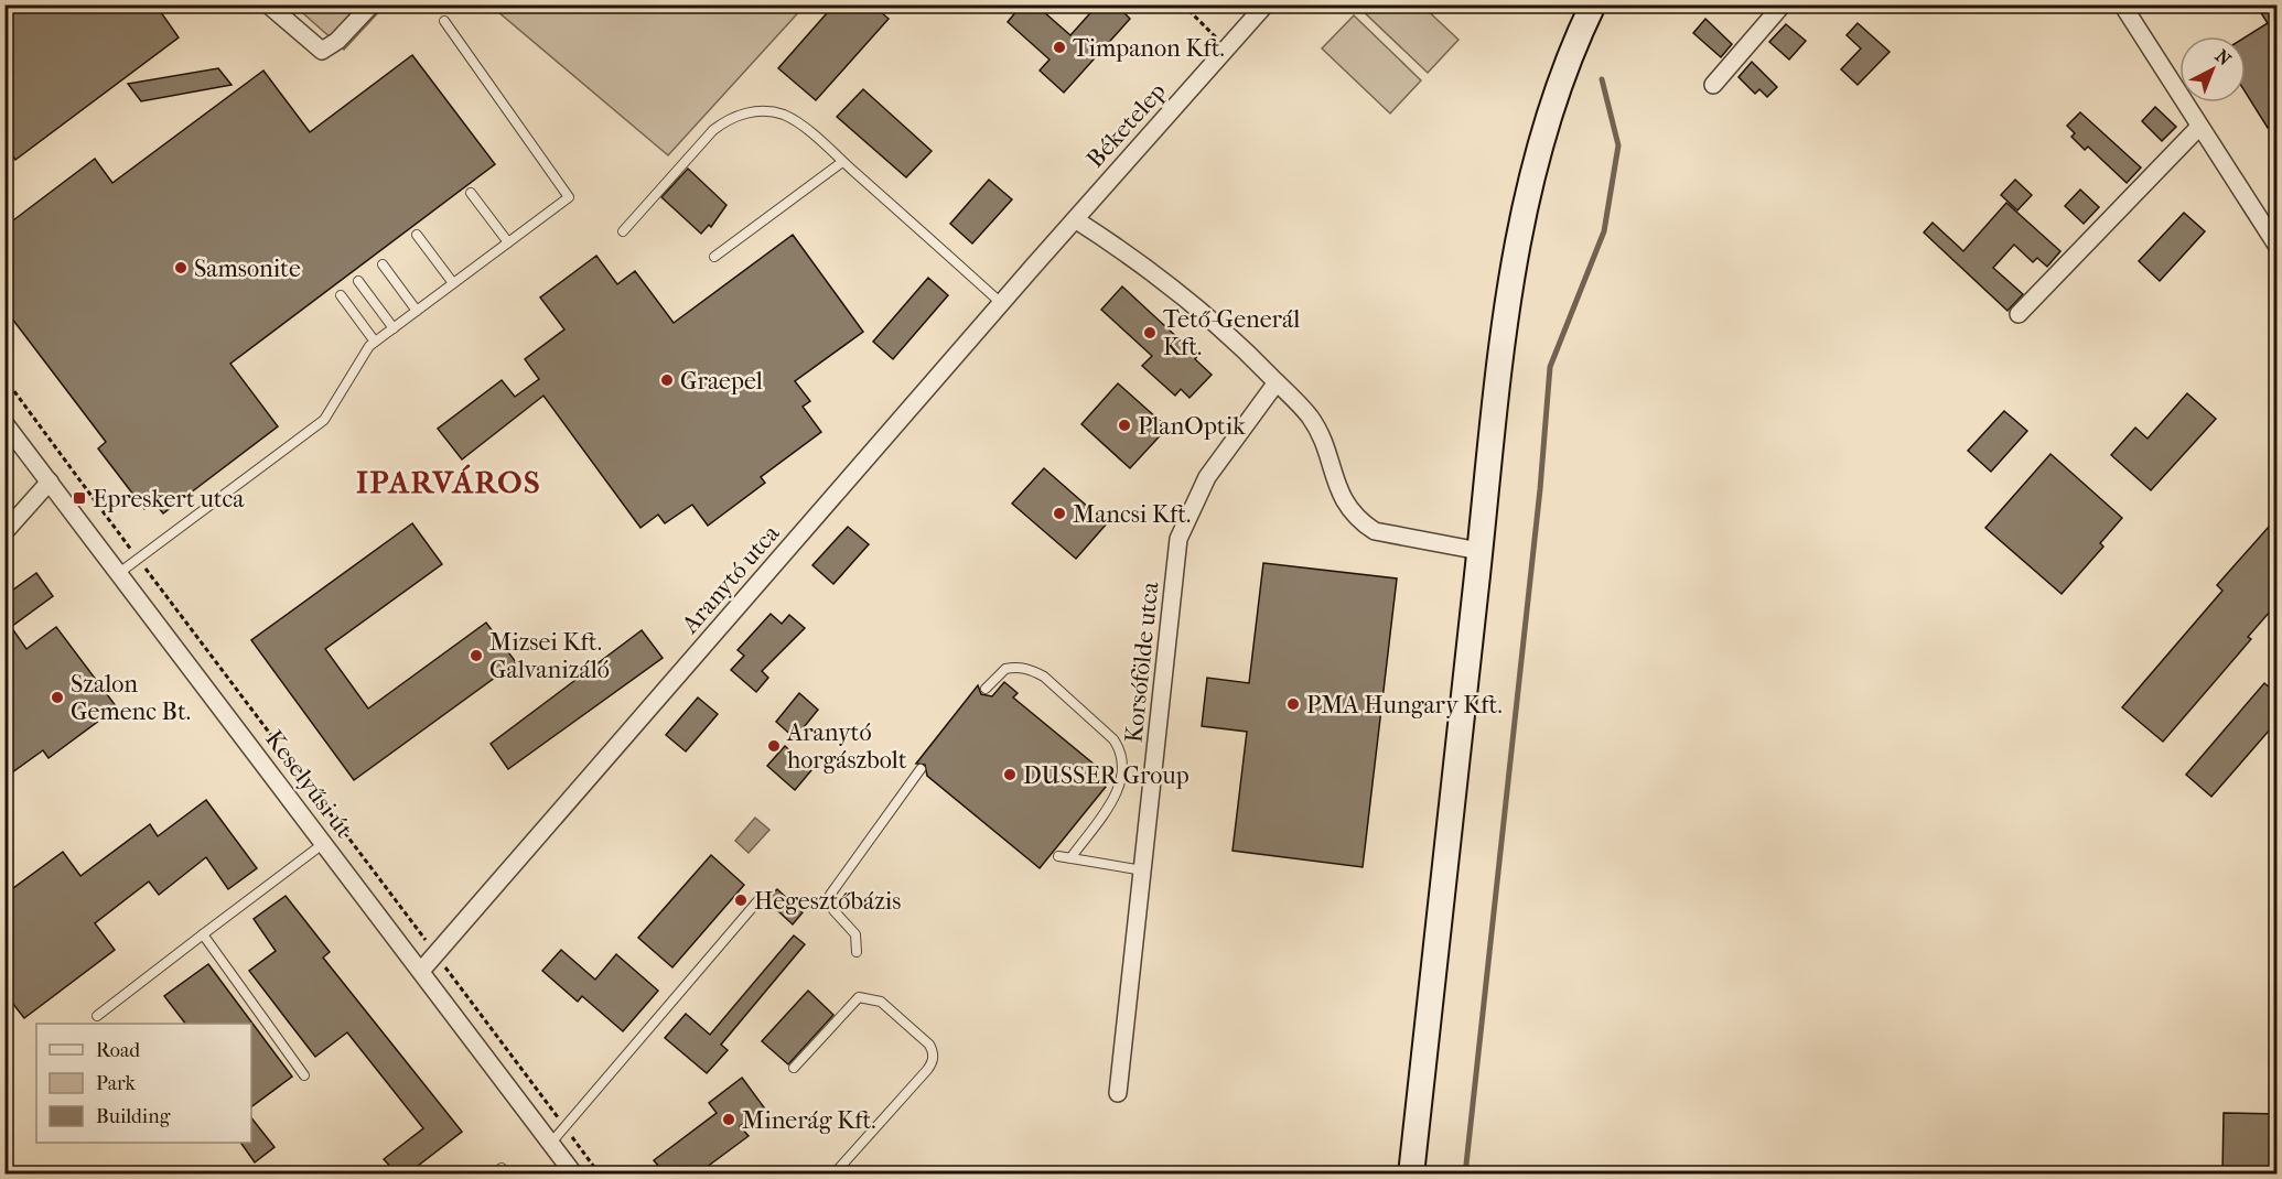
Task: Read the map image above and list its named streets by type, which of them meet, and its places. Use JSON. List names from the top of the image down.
{
  "streets": {
    "street": [
      "Béketelep",
      "Aranytó utca",
      "Korsófölde utca",
      "Keselyűsi út"
    ]
  },
  "crossings": [
    ["Béketelep", "Aranytó utca"],
    ["Aranytó utca", "Keselyűsi út"]
  ],
  "districts": ["IPARVÁROS"],
  "places": {
    "other": [
      "Timpanon Kft.",
      "Samsonite",
      "Tető-Generál Kft.",
      "Graepel",
      "PlanOptik",
      "Mancsi Kft.",
      "Mizsei Kft. Galvanizáló",
      "Szalon Gemenc Bt.",
      "PMA Hungary Kft.",
      "Aranytó horgászbolt",
      "DUSSER Group",
      "Hegesztőbázis",
      "Minerág Kft."
    ],
    "transit": ["Epreskert utca"]
  },
  "legend": ["Road", "Park", "Building"],
  "north": "top right"
}
